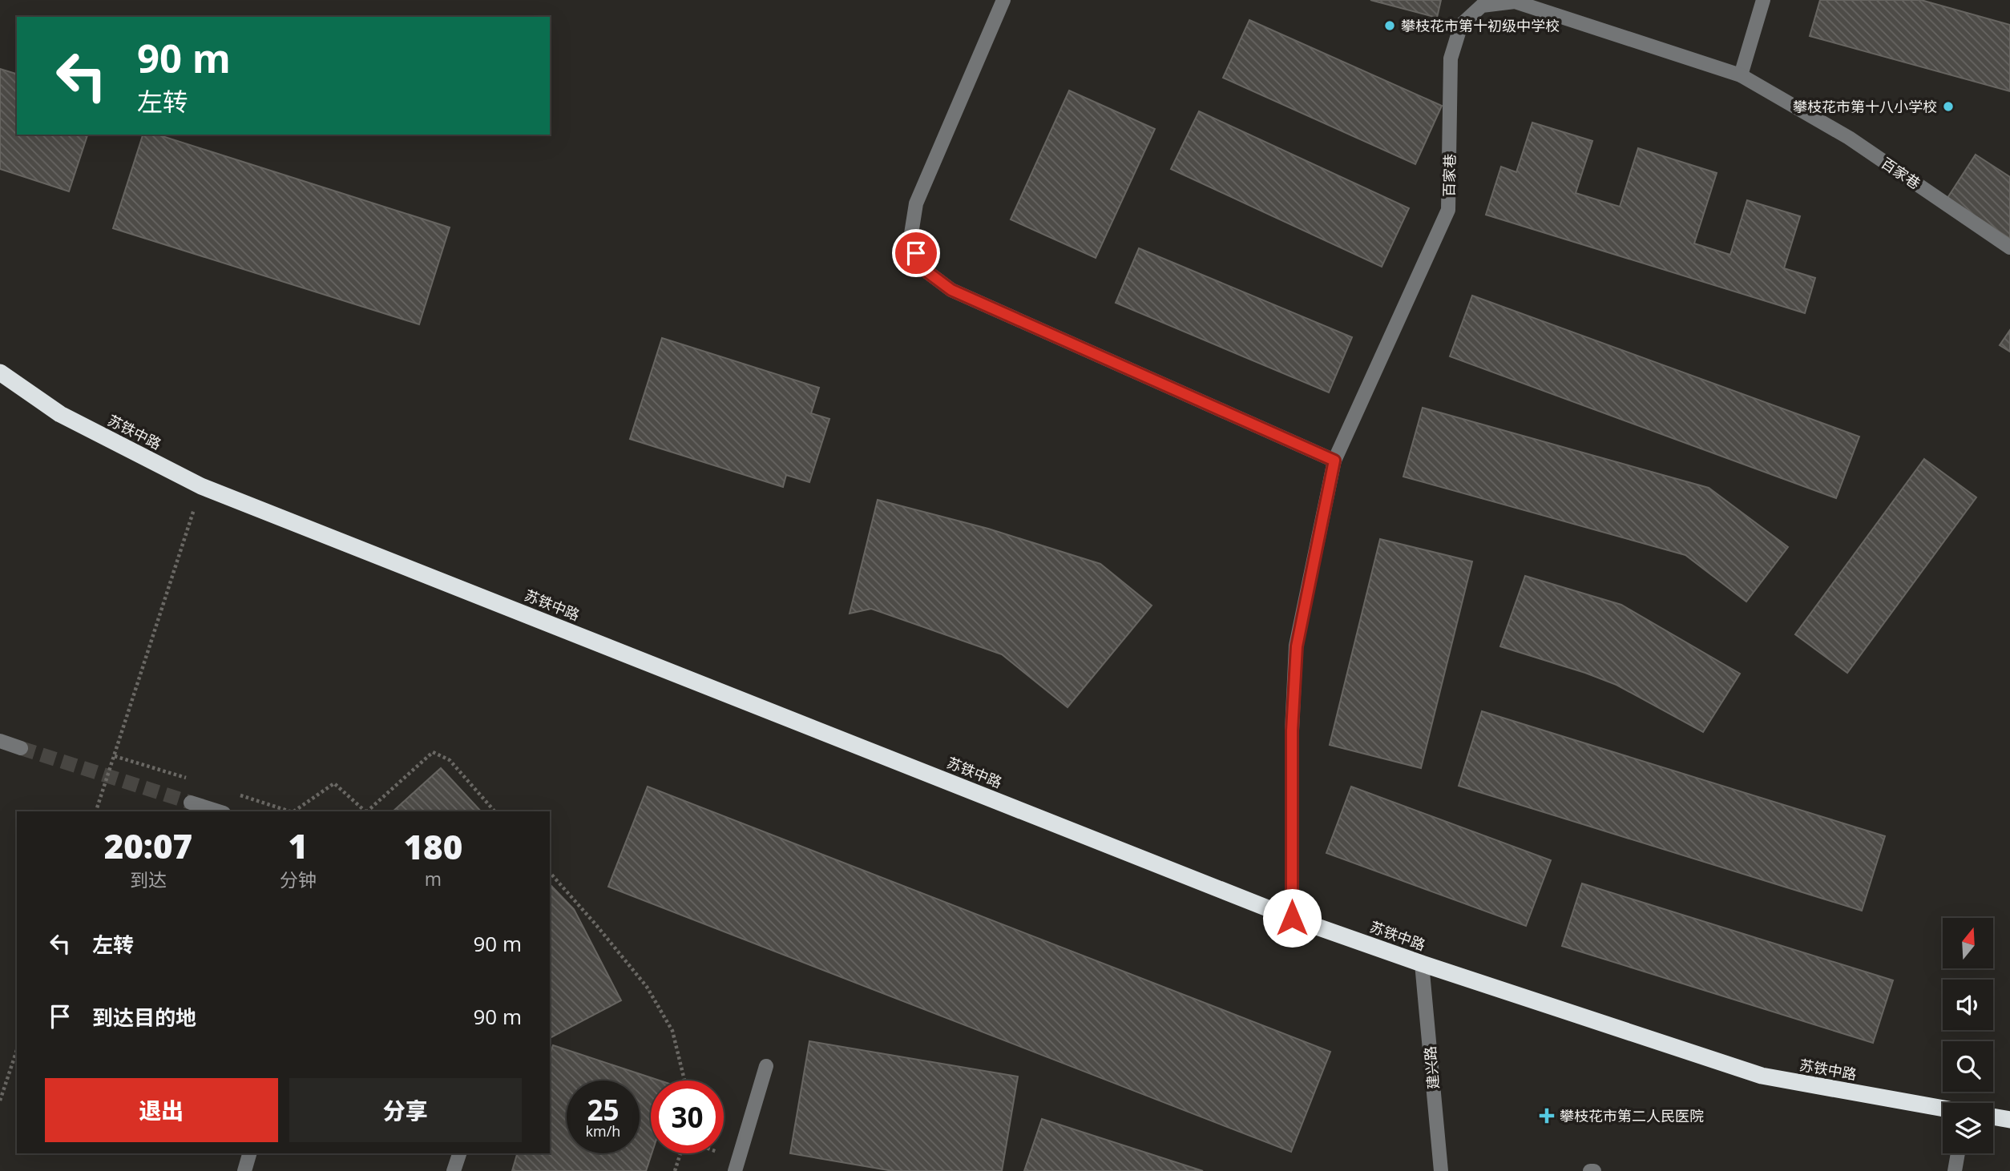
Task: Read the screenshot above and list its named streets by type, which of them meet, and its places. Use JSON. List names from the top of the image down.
{
  "streets": {
    "highway": ["苏铁中路"],
    "street": ["百家巷", "建兴路"]
  },
  "crossings": [
    ["百家巷", "苏铁中路"],
    ["苏铁中路", "建兴路"]
  ],
  "places": {
    "other": ["攀枝花市第十初级中学校", "攀枝花市第十八小学校"],
    "health": ["攀枝花市第二人民医院"]
  },
  "north": "top",
  "page": {
    "turn": ["90 m", "左转"],
    "eta": [
      "20:07",
      "到达",
      "1",
      "分钟",
      "180",
      "m"
    ],
    "list": [
      {
        "name": "左转",
        "value": "90 m"
      },
      {
        "name": "到达目的地",
        "value": "90 m"
      }
    ],
    "buttons": ["退出", "分享"],
    "speed": "25 km/h",
    "limit": "30"
  }
}
